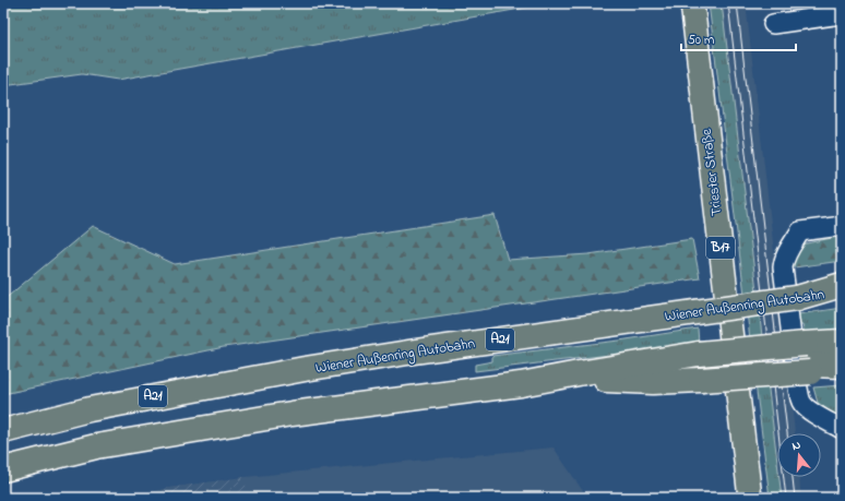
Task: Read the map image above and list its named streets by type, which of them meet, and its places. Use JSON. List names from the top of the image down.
{
  "streets": {
    "highway": ["Wiener Außenring Autobahn", "A21"],
    "main road": ["Triester Straße", "B17"]
  },
  "scale_bar": "50 m",
  "north": "top"
}
